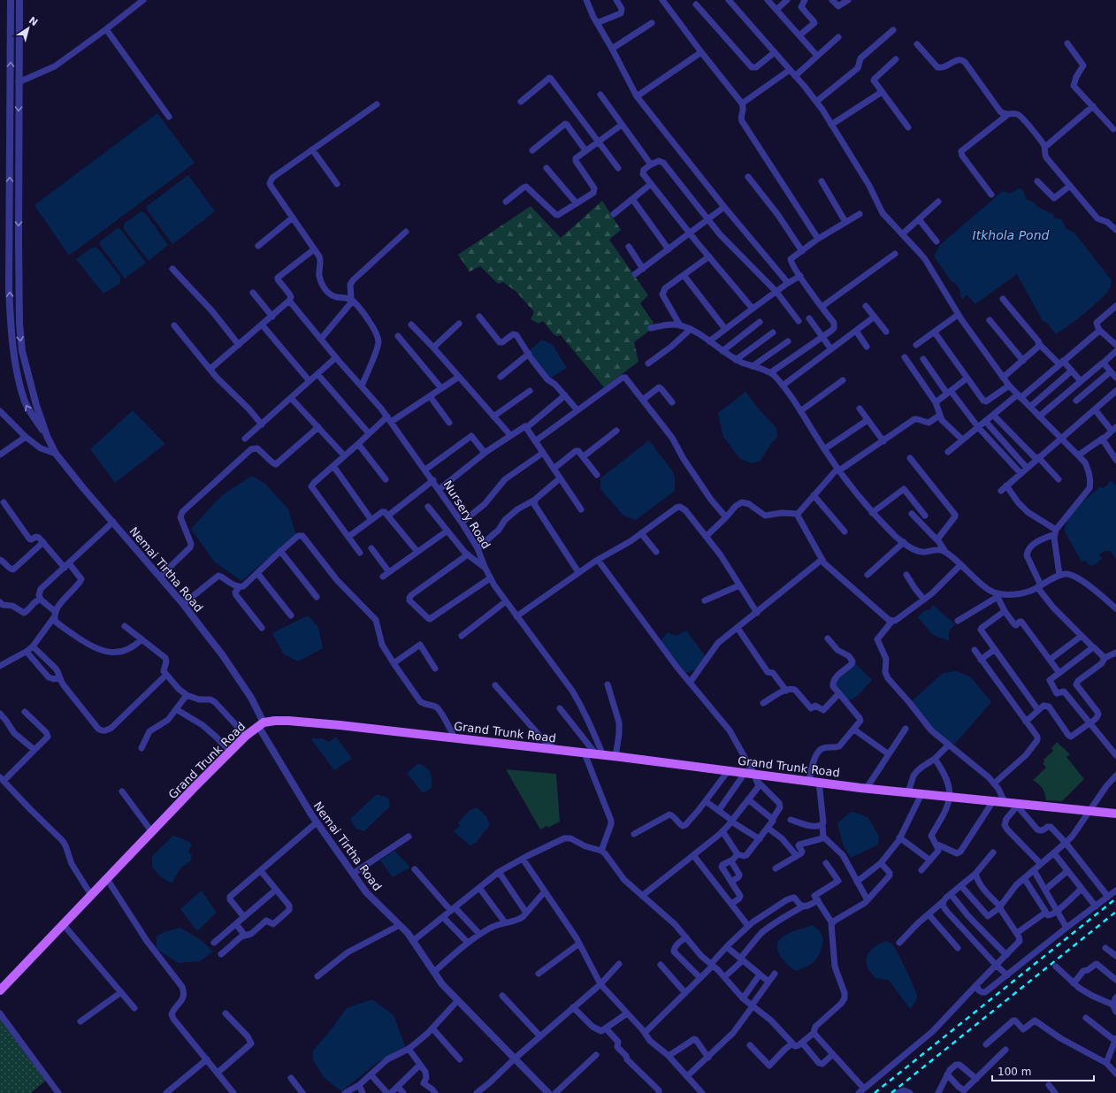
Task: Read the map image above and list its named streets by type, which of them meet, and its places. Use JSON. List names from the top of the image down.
{
  "streets": {
    "main road": ["Grand Trunk Road"],
    "street": ["Nursery Road", "Nemai Tirtha Road"]
  },
  "crossings": [
    ["Nursery Road", "Grand Trunk Road"],
    ["Nemai Tirtha Road", "Grand Trunk Road"]
  ],
  "water": ["Itkhola Pond"],
  "scale_bar": "100 m",
  "north": "top right"
}
